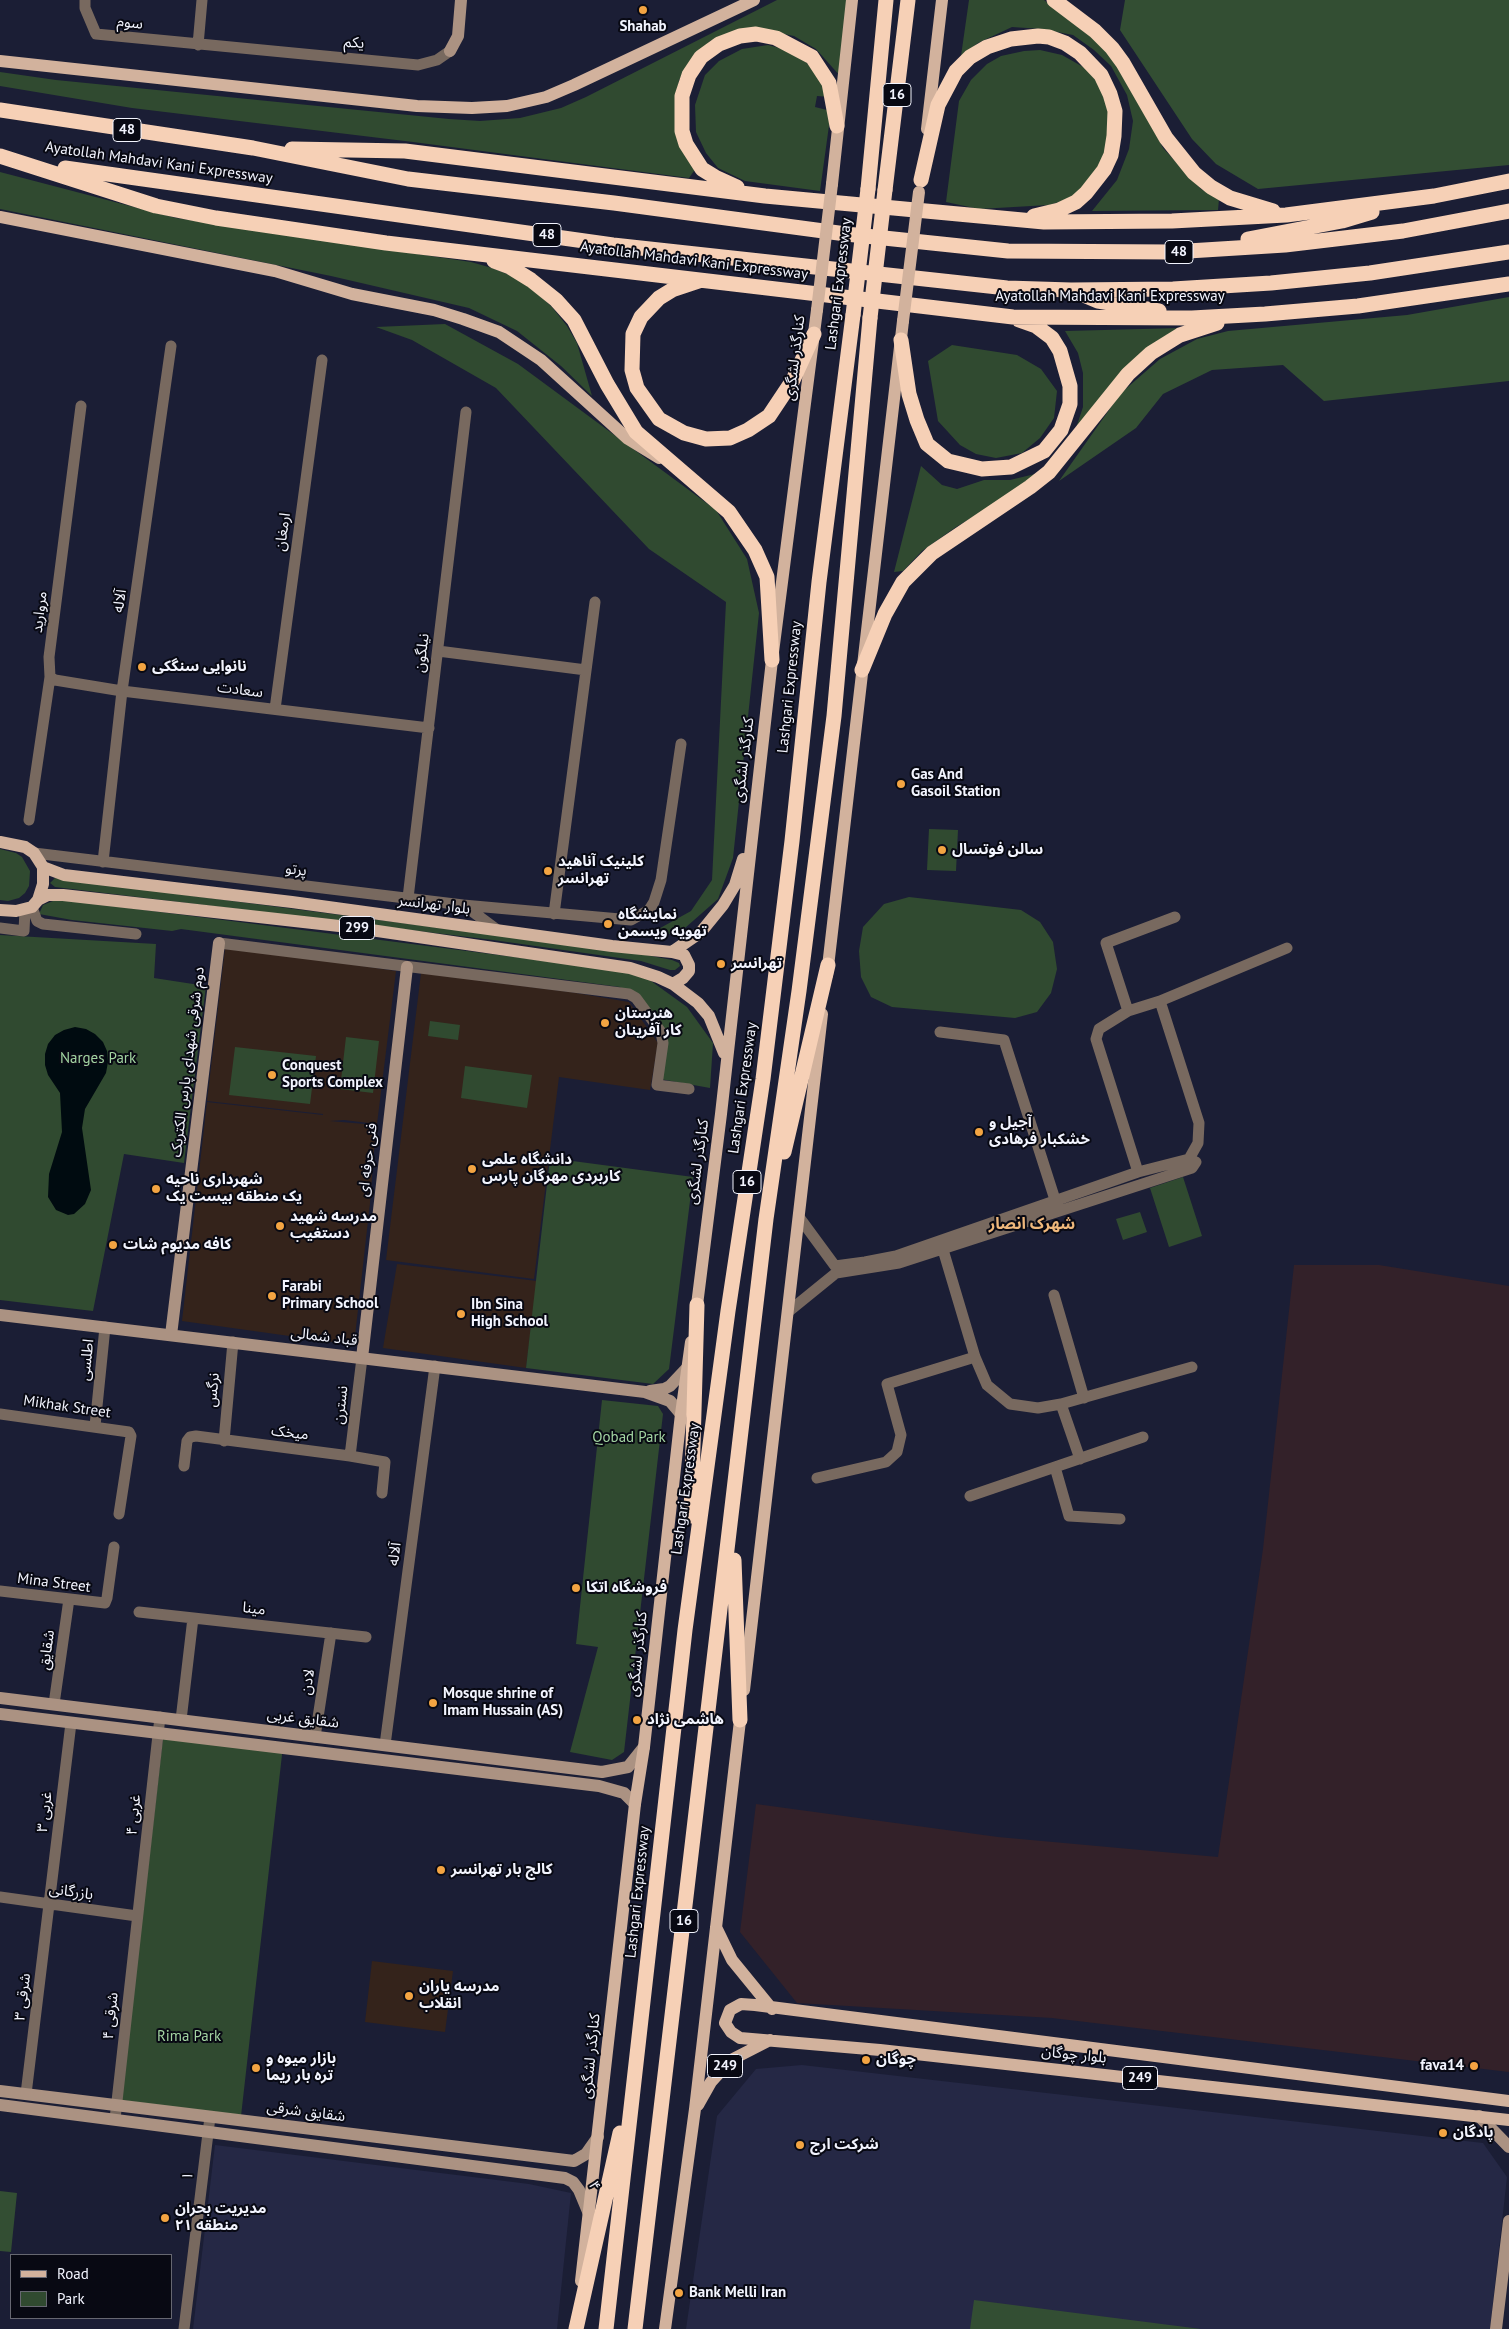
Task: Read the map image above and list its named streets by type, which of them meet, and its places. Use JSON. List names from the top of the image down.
{
  "streets": {
    "highway": [
      "16",
      "48",
      "Ayatollah Mahdavi Kani Expressway",
      "Lashgari Expressway"
    ],
    "main road": [
      "کنارگذر لشگری",
      "بلوار تهرانسر",
      "299",
      "بلوار چوگان",
      "249"
    ],
    "street": [
      "سوم",
      "یکم",
      "ارمغان",
      "آلاله",
      "مروارید",
      "نیلگون",
      "سعادت",
      "پرتو",
      "دوم شرقی شهدای پارس الکتریک",
      "فنی حرفه ای",
      "قباد شمالی",
      "اطلسی",
      "نرگس",
      "نسترن",
      "Mikhak Street",
      "میخک",
      "Mina Street",
      "مینا",
      "شقایق",
      "لادن",
      "شقایق غربی",
      "۳ غربی",
      "۴ غربی",
      "بازرگانی",
      "۳ شرقی",
      "۴ شرقی",
      "شقایق شرقی",
      "۱",
      "۴"
    ]
  },
  "crossings": [
    ["سوم", "یکم"],
    ["کنارگذر لشگری", "299"],
    ["کنارگذر لشگری", "شقایق غربی"],
    ["کنارگذر لشگری", "شقایق شرقی"],
    ["کنارگذر لشگری", "۴"],
    ["ارمغان", "سعادت"],
    ["آلاله", "سعادت"],
    ["آلاله", "پرتو"],
    ["آلاله", "قباد شمالی"],
    ["آلاله", "شقایق غربی"],
    ["مروارید", "سعادت"],
    ["نیلگون", "سعادت"],
    ["نیلگون", "پرتو"],
    ["دوم شرقی شهدای پارس الکتریک", "قباد شمالی"],
    ["فنی حرفه ای", "قباد شمالی"],
    ["فنی حرفه ای", "نسترن"],
    ["قباد شمالی", "اطلسی"],
    ["قباد شمالی", "نرگس"],
    ["قباد شمالی", "نسترن"],
    ["اطلسی", "Mikhak Street"],
    ["نرگس", "میخک"],
    ["نسترن", "میخک"],
    ["Mina Street", "شقایق"],
    ["مینا", "لادن"],
    ["شقایق", "شقایق غربی"],
    ["لادن", "شقایق غربی"],
    ["شقایق غربی", "۳ غربی"],
    ["شقایق غربی", "۴ غربی"],
    ["۳ غربی", "بازرگانی"],
    ["۳ غربی", "۳ شرقی"],
    ["۴ غربی", "بازرگانی"],
    ["۴ غربی", "۴ شرقی"],
    ["بازرگانی", "۳ شرقی"],
    ["بازرگانی", "۴ شرقی"],
    ["۳ شرقی", "شقایق شرقی"],
    ["۴ شرقی", "شقایق شرقی"],
    ["بلوار چوگان", "249"],
    ["شقایق شرقی", "۱"],
    ["شقایق شرقی", "۴"]
  ],
  "districts": ["شهرک انصار"],
  "parks": ["Narges Park", "Qobad Park", "Rima Park"],
  "places": [
    "Shahab",
    "نانوایی سنگکی",
    "Gas And Gasoil Station",
    "سالن فوتسال",
    "کلینیک آناهید تهرانسر",
    "نمایشگاه تهویه ویسمن",
    "تهرانسر",
    "هنرستان کار آفرینان",
    "Conquest Sports Complex",
    "آجیل و خشکبار فرهادی",
    "دانشگاه علمی کاربردی مهرگان پارس",
    "شهرداری ناحیه یک منطقه بیست یک",
    "مدرسه شهید دستغیب",
    "کافه مدیوم شات",
    "Farabi Primary School",
    "Ibn Sina High School",
    "فروشگاه اتکا",
    "Mosque shrine of Imam Hussain (AS)",
    "هاشمی نژاد",
    "کالج بار تهرانسر",
    "مدرسه یاران انقلاب",
    "چوگان",
    "fava14",
    "بازار میوه و تره بار ریما",
    "پادگان",
    "شرکت ارج",
    "مدیریت بحران منطقه ۲۱",
    "Bank Melli Iran"
  ],
  "legend": ["Road", "Park"]
}
